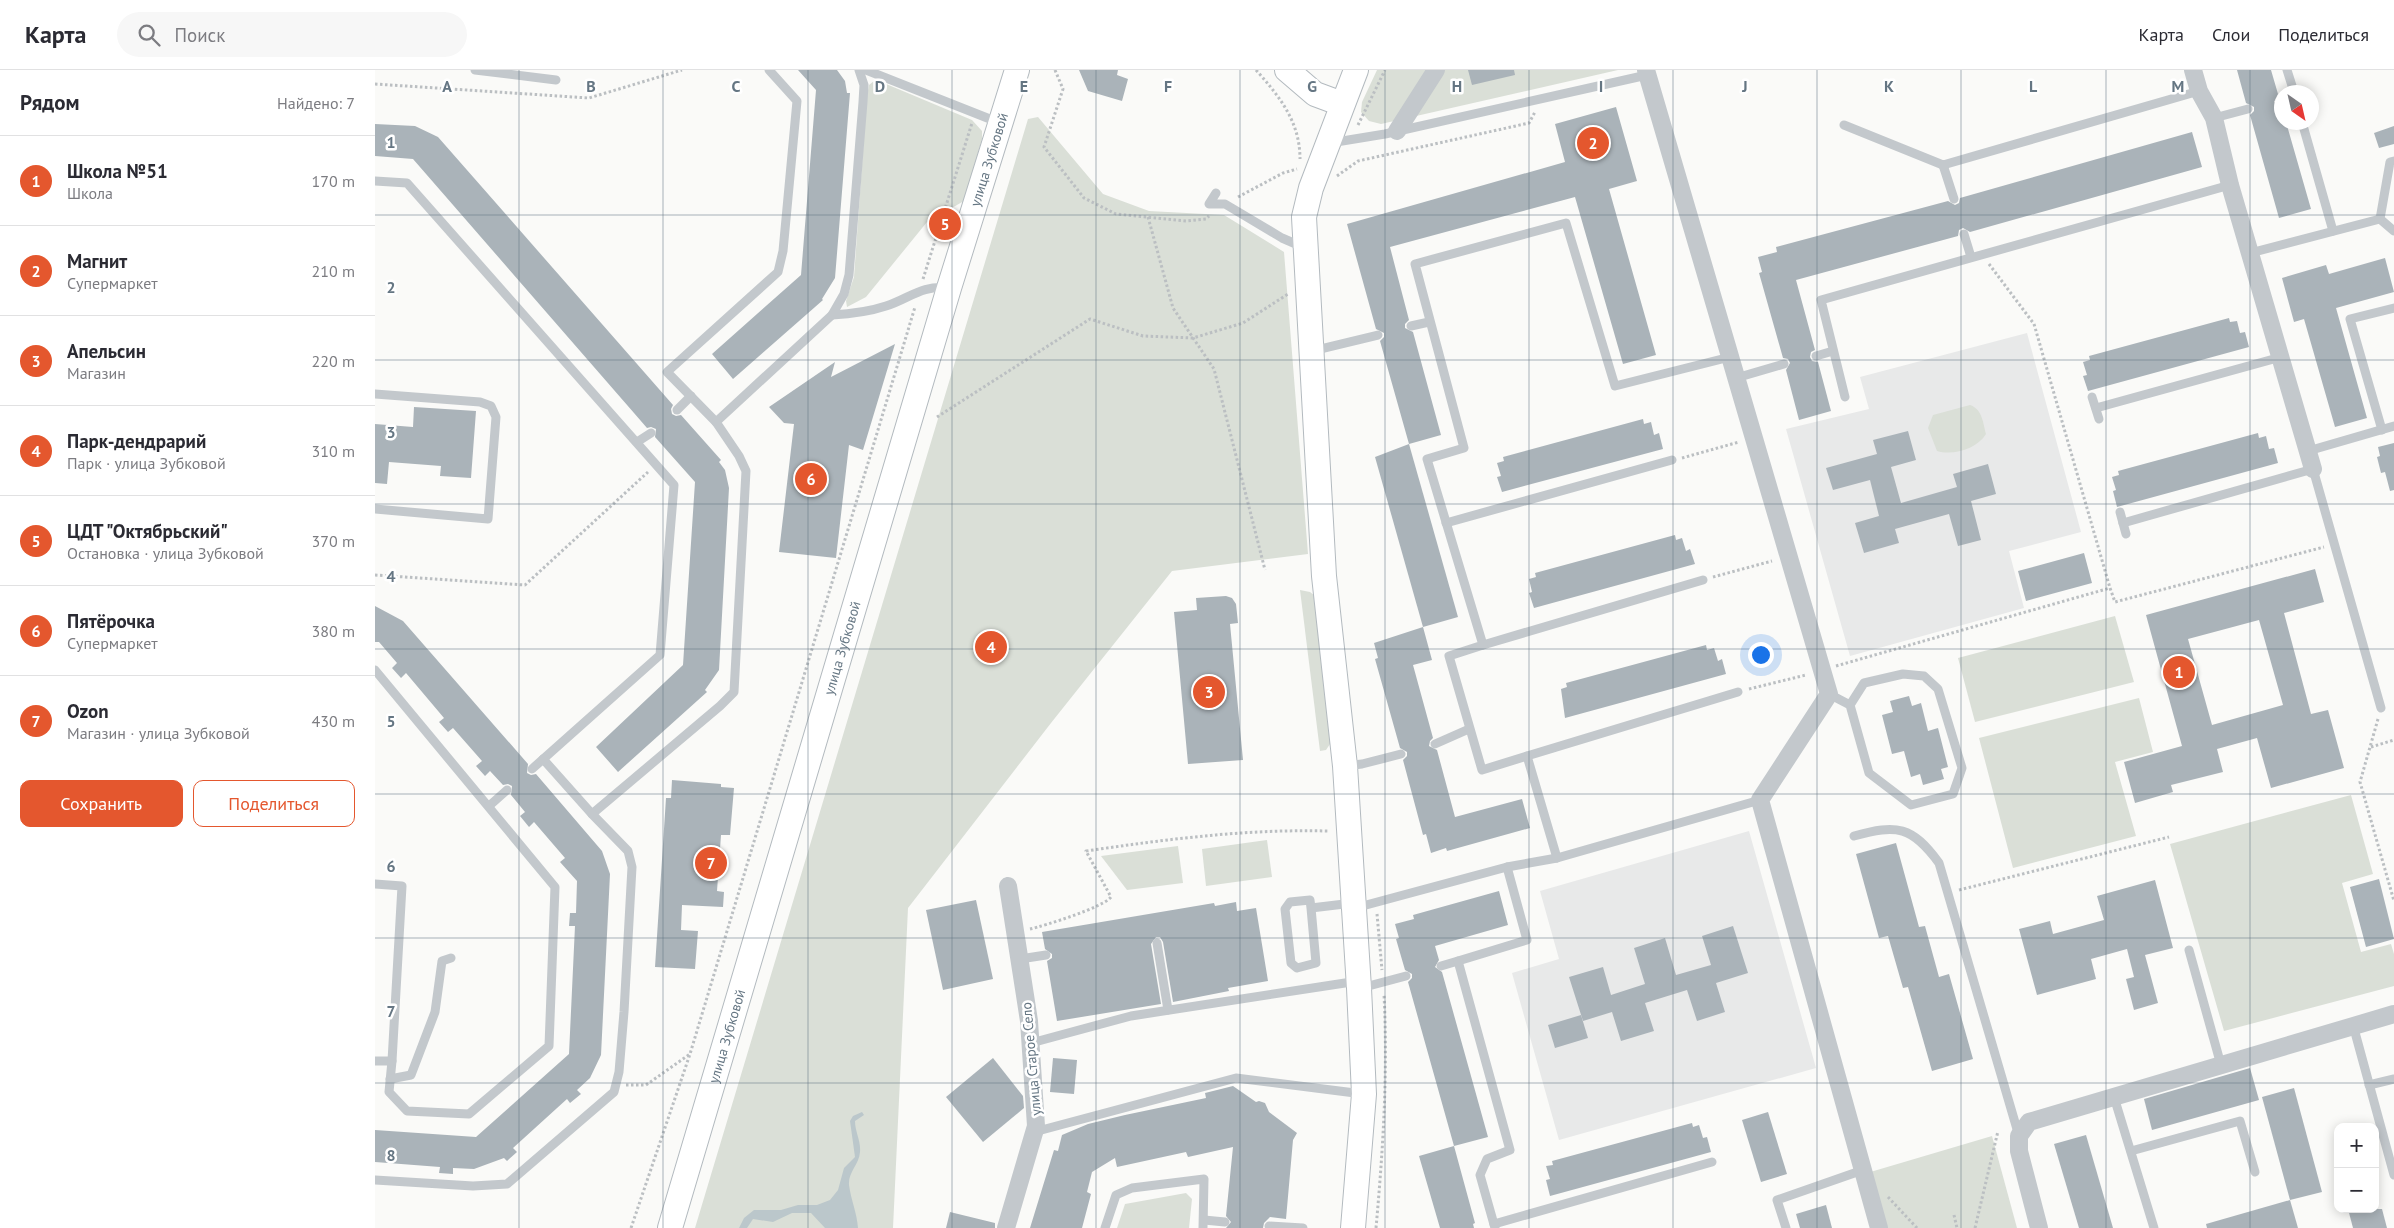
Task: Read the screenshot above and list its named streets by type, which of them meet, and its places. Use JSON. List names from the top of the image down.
{
  "streets": {
    "street": ["улица Зубковой", "улица Старое Село"]
  },
  "north": "bottom right",
  "page": {
    "header": "Карта",
    "search": "Поиск",
    "nav": ["Карта", "Слои", "Поделиться"],
    "heading": ["Рядом", "Найдено: 7"],
    "pins": [
      "2",
      "5",
      "6",
      "4",
      "1",
      "3",
      "7"
    ],
    "list": [
      {
        "mark": "1",
        "name": "Школа №51",
        "note": "Школа",
        "value": "170 m"
      },
      {
        "mark": "2",
        "name": "Магнит",
        "note": "Супермаркет",
        "value": "210 m"
      },
      {
        "mark": "3",
        "name": "Апельсин",
        "note": "Магазин",
        "value": "220 m"
      },
      {
        "mark": "4",
        "name": "Парк-дендрарий",
        "note": "Парк · улица Зубковой",
        "value": "310 m"
      },
      {
        "mark": "5",
        "name": "ЦДТ \"Октябрьский\"",
        "note": "Остановка · улица Зубковой",
        "value": "370 m"
      },
      {
        "mark": "6",
        "name": "Пятёрочка",
        "note": "Супермаркет",
        "value": "380 m"
      },
      {
        "mark": "7",
        "name": "Ozon",
        "note": "Магазин · улица Зубковой",
        "value": "430 m"
      }
    ],
    "buttons": ["Сохранить", "Поделиться"],
    "map_buttons": ["+", "−"]
  },
  "grid": {
    "columns": [
      "A",
      "B",
      "C",
      "D",
      "E",
      "F",
      "G",
      "H",
      "I",
      "J",
      "K",
      "L",
      "M"
    ],
    "rows": [
      "1",
      "2",
      "3",
      "4",
      "5",
      "6",
      "7",
      "8"
    ]
  }
}
